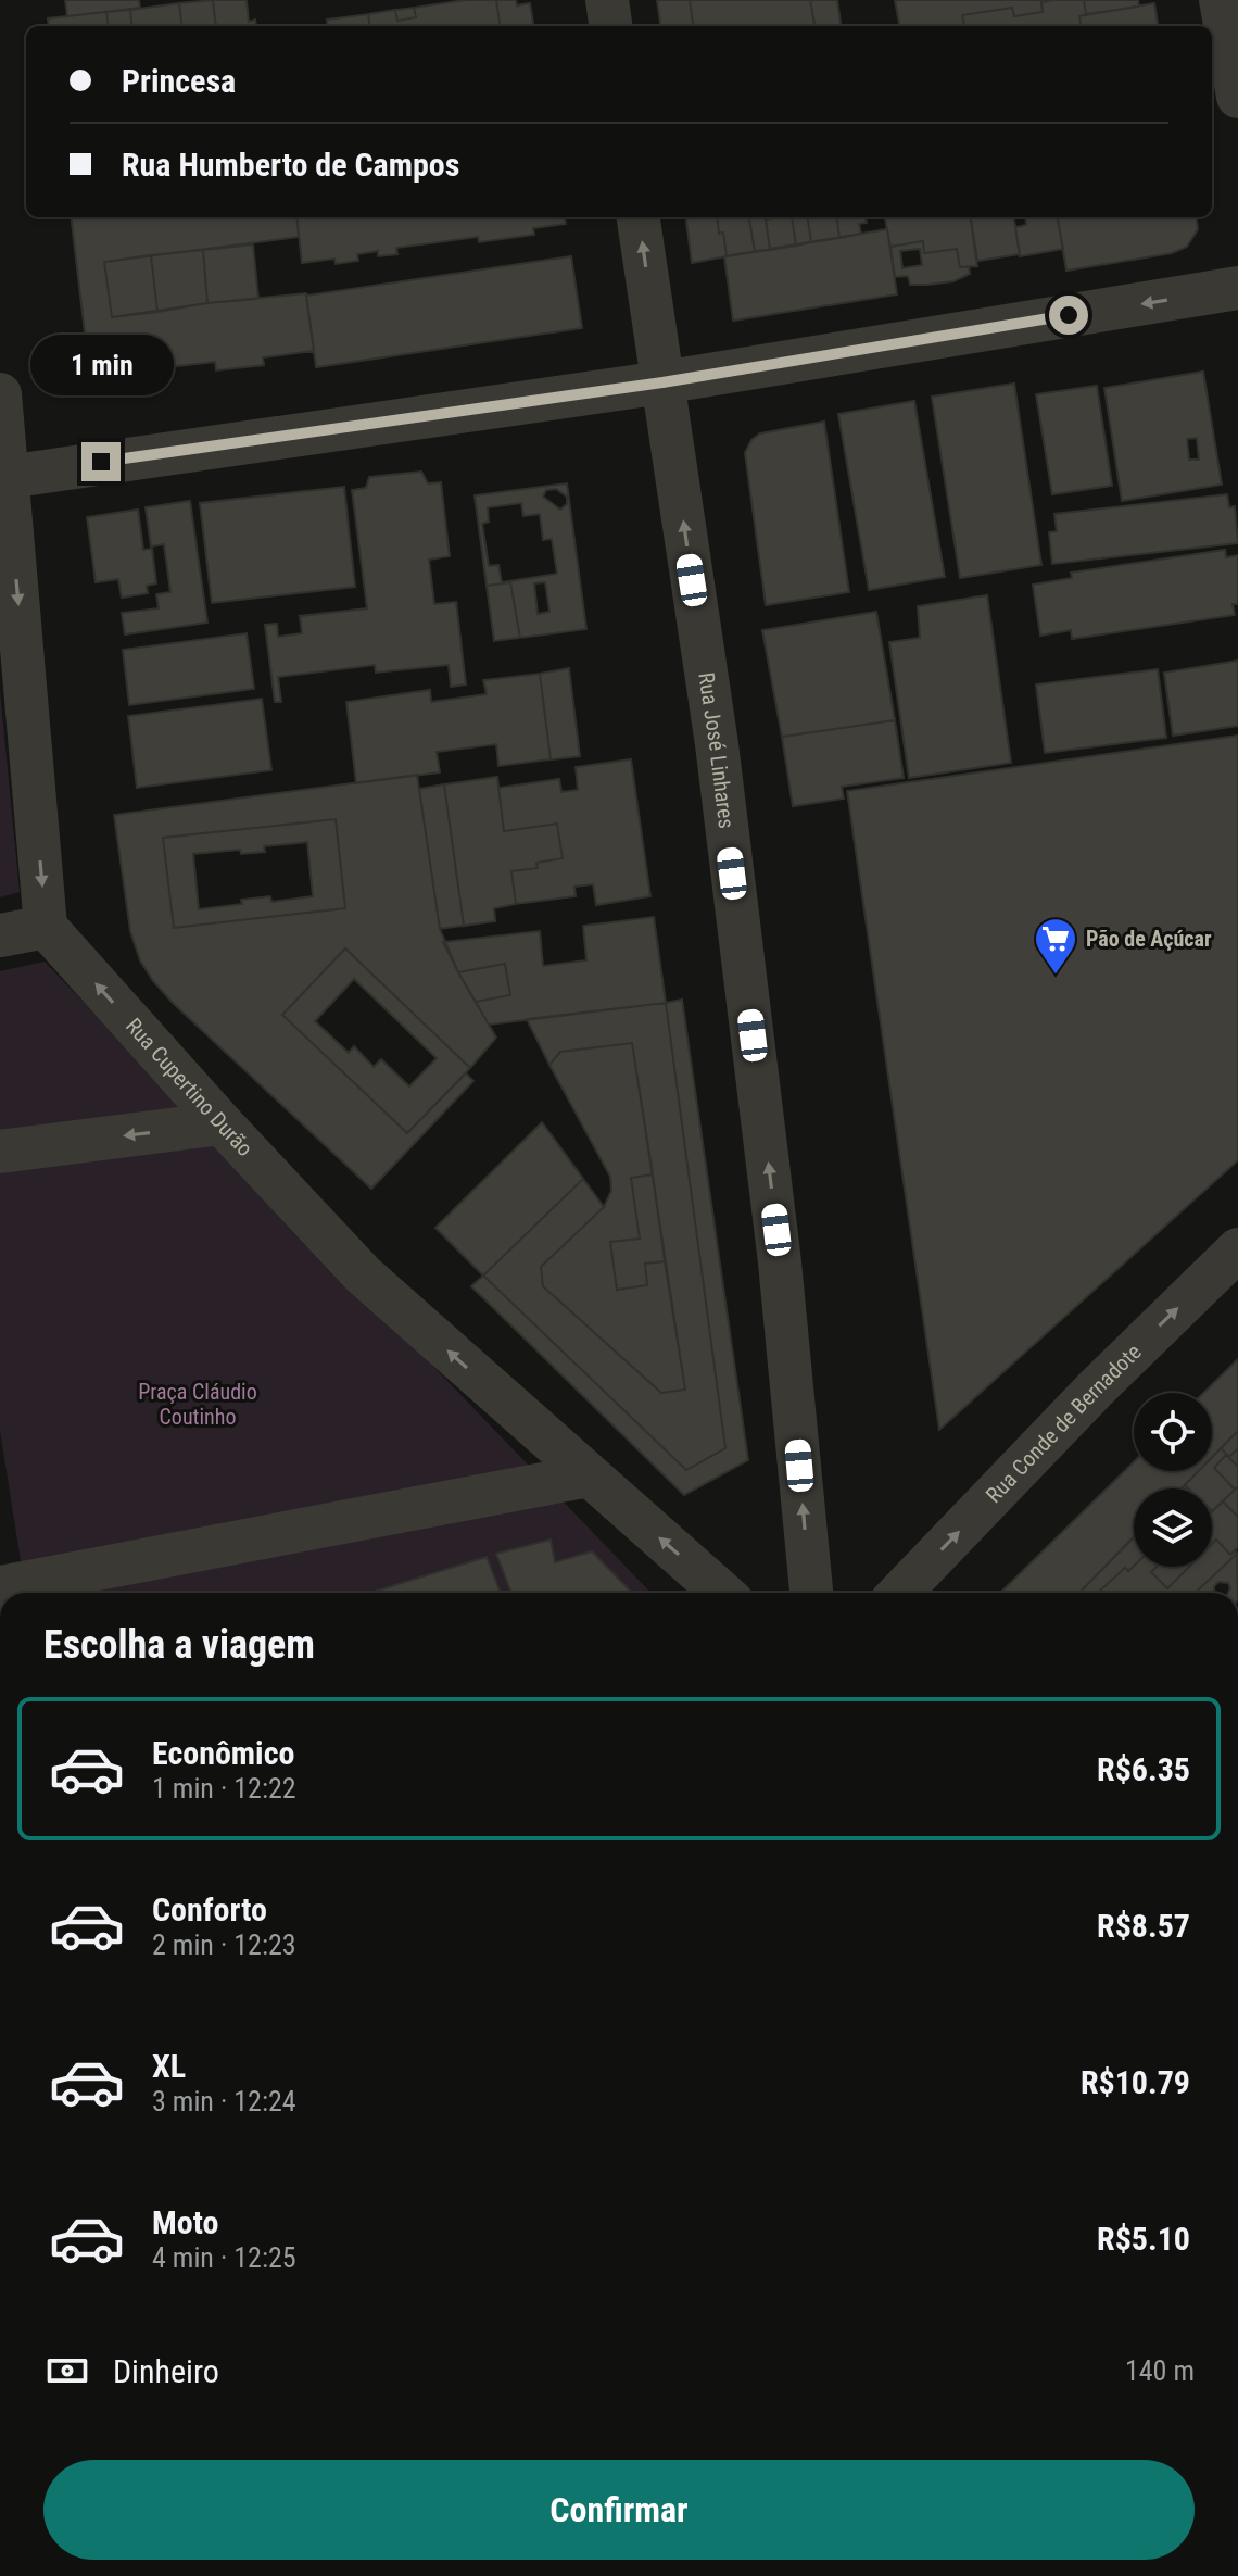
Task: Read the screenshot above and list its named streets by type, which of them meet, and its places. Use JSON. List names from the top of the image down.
{
  "streets": {
    "street": ["Rua José Linhares", "Rua Cupertino Durão", "Rua Conde de Bernadote"]
  },
  "one_way": ["Rua José Linhares", "Rua Cupertino Durão", "Rua Conde de Bernadote"],
  "parks": ["Praça Cláudio Coutinho"],
  "places": {
    "supermarket": ["Pão de Açúcar"]
  },
  "page": {
    "banner": ["Princesa", "Rua Humberto de Campos"],
    "bubble": "1 min",
    "heading": "Escolha a viagem",
    "list": [
      {
        "name": "Econômico",
        "note": "1 min · 12:22",
        "value": "R$6.35"
      },
      {
        "name": "Conforto",
        "note": "2 min · 12:23",
        "value": "R$8.57"
      },
      {
        "name": "XL",
        "note": "3 min · 12:24",
        "value": "R$10.79"
      },
      {
        "name": "Moto",
        "note": "4 min · 12:25",
        "value": "R$5.10"
      }
    ],
    "pay": ["Dinheiro", "140 m"],
    "buttons": "Confirmar"
  }
}
